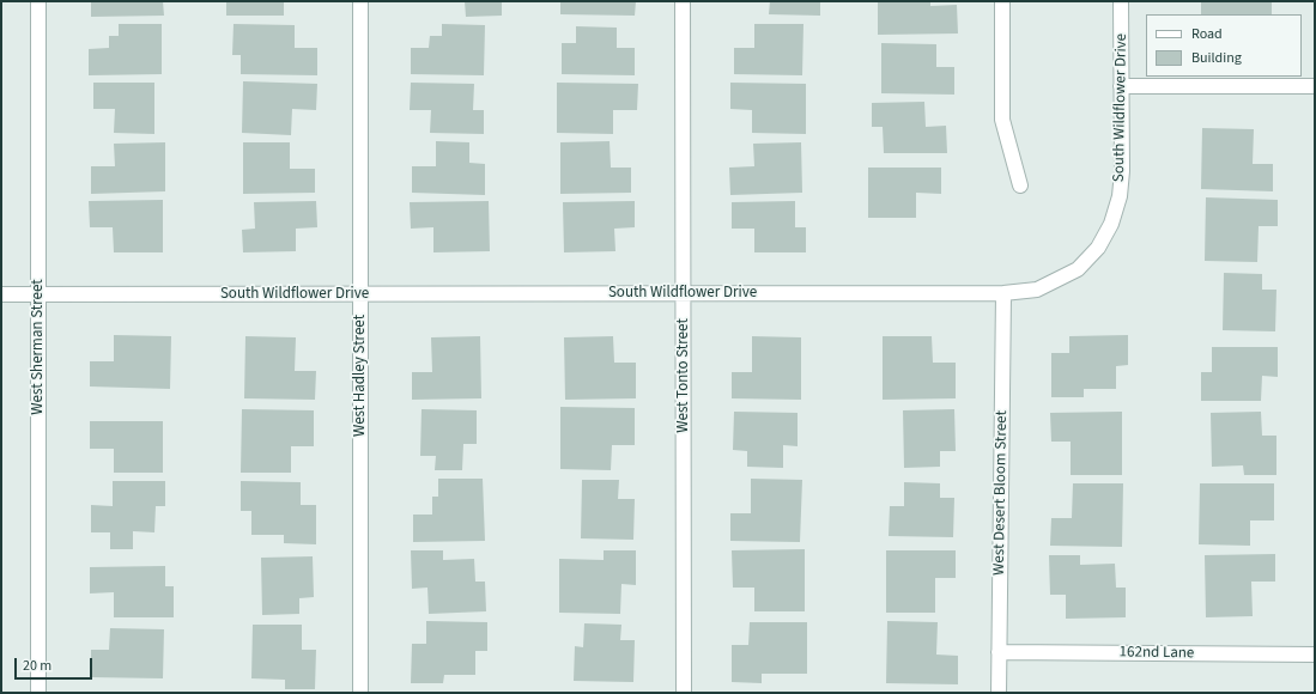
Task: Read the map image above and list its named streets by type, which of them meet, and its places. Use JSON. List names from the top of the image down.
{
  "streets": {
    "street": [
      "South Wildflower Drive",
      "West Sherman Street",
      "West Hadley Street",
      "West Tonto Street",
      "West Desert Bloom Street",
      "162nd Lane"
    ]
  },
  "crossings": [
    ["South Wildflower Drive", "West Sherman Street"],
    ["South Wildflower Drive", "West Hadley Street"],
    ["South Wildflower Drive", "West Tonto Street"],
    ["South Wildflower Drive", "West Desert Bloom Street"],
    ["West Desert Bloom Street", "162nd Lane"]
  ],
  "legend": ["Road", "Building"],
  "scale_bar": "20 m"
}
